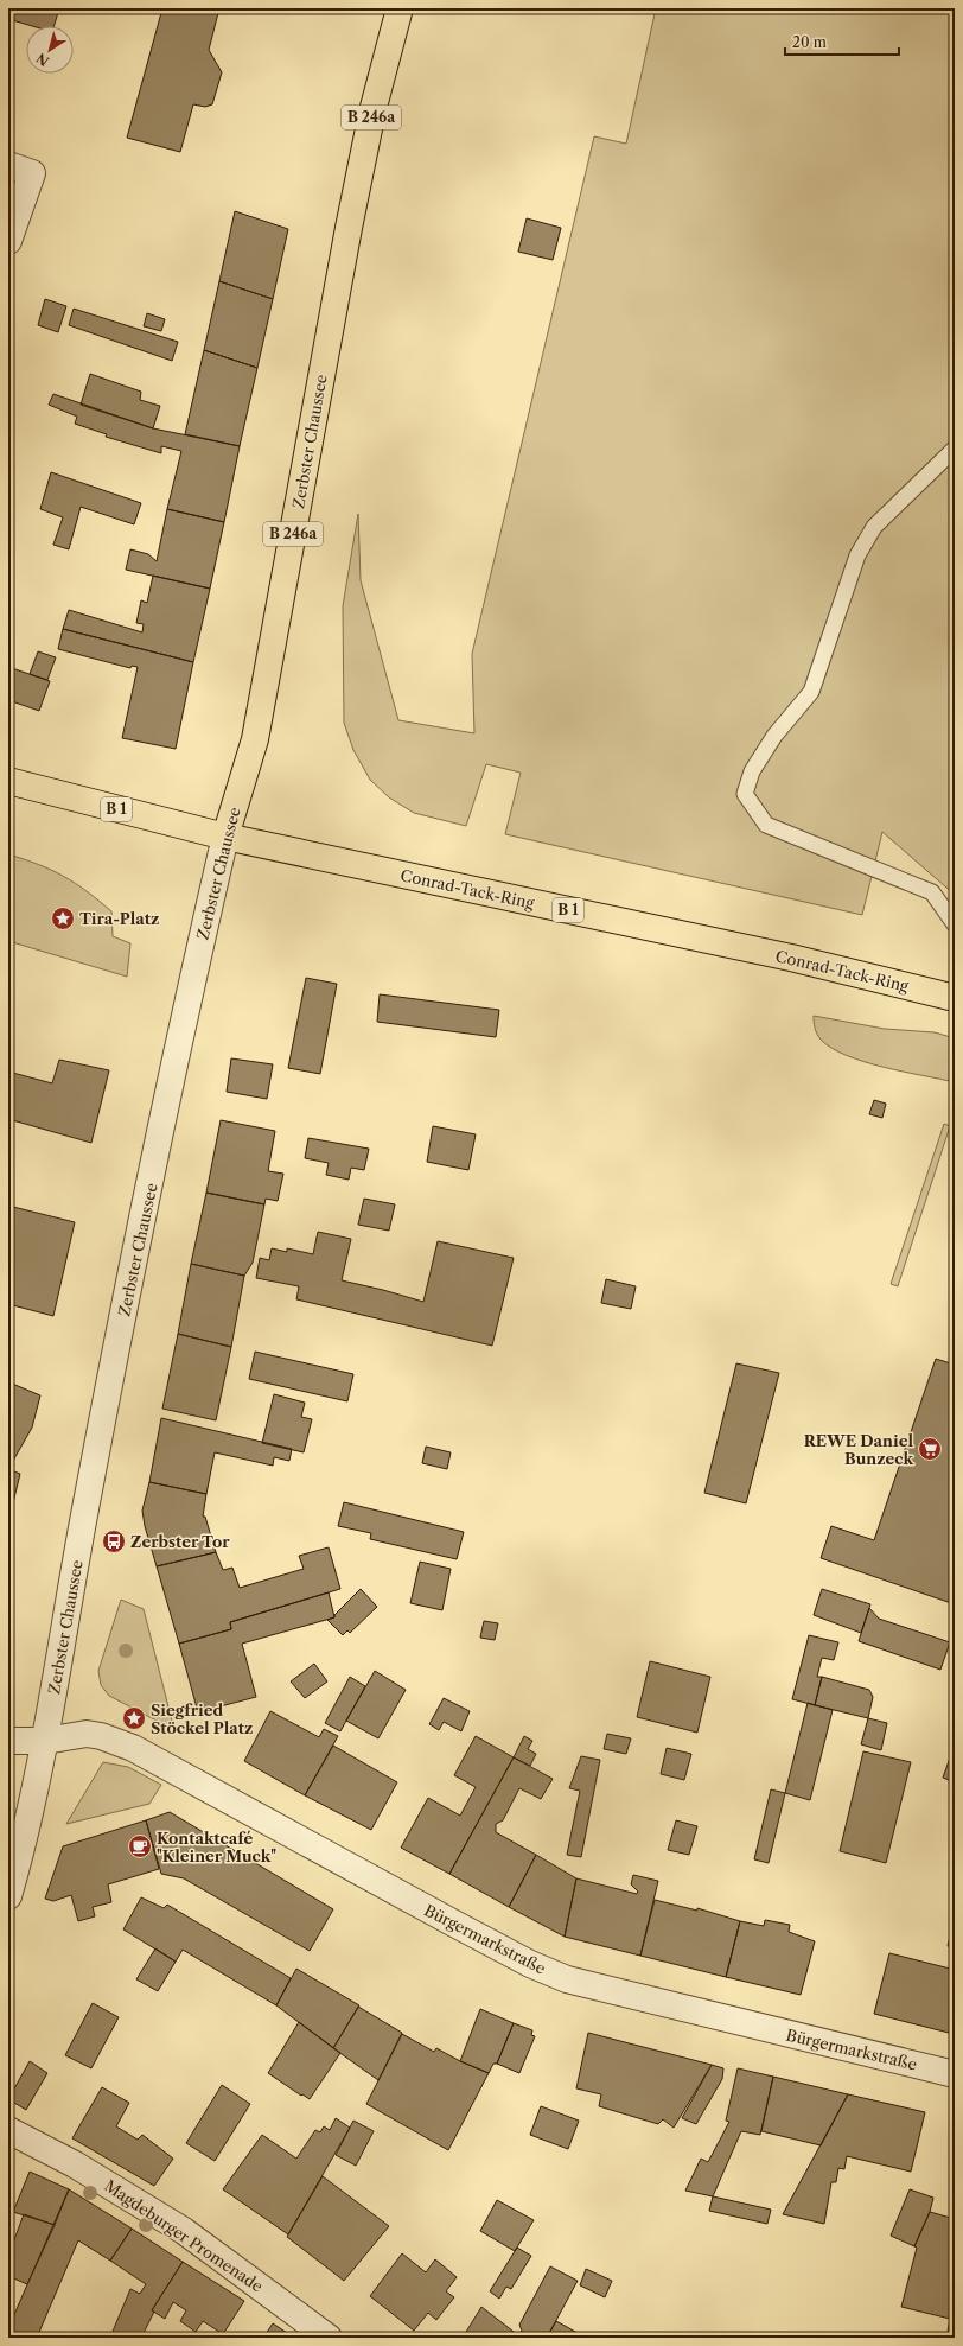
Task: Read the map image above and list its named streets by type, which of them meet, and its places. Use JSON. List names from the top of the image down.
{
  "streets": {
    "main road": [
      "B 246a",
      "Zerbster Chaussee",
      "B 1",
      "Conrad-Tack-Ring"
    ],
    "street": ["Bürgermarkstraße", "Magdeburger Promenade"]
  },
  "crossings": [
    ["Zerbster Chaussee", "Conrad-Tack-Ring"],
    ["Zerbster Chaussee", "Bürgermarkstraße"]
  ],
  "places": {
    "place": ["Tira-Platz", "Siegfried Stöckel Platz"],
    "supermarket": ["REWE Daniel Bunzeck"],
    "bus stop": ["Zerbster Tor"],
    "cafe": ["Kontaktcafé \"Kleiner Muck\""]
  },
  "scale_bar": "20 m",
  "north": "bottom left"
}
